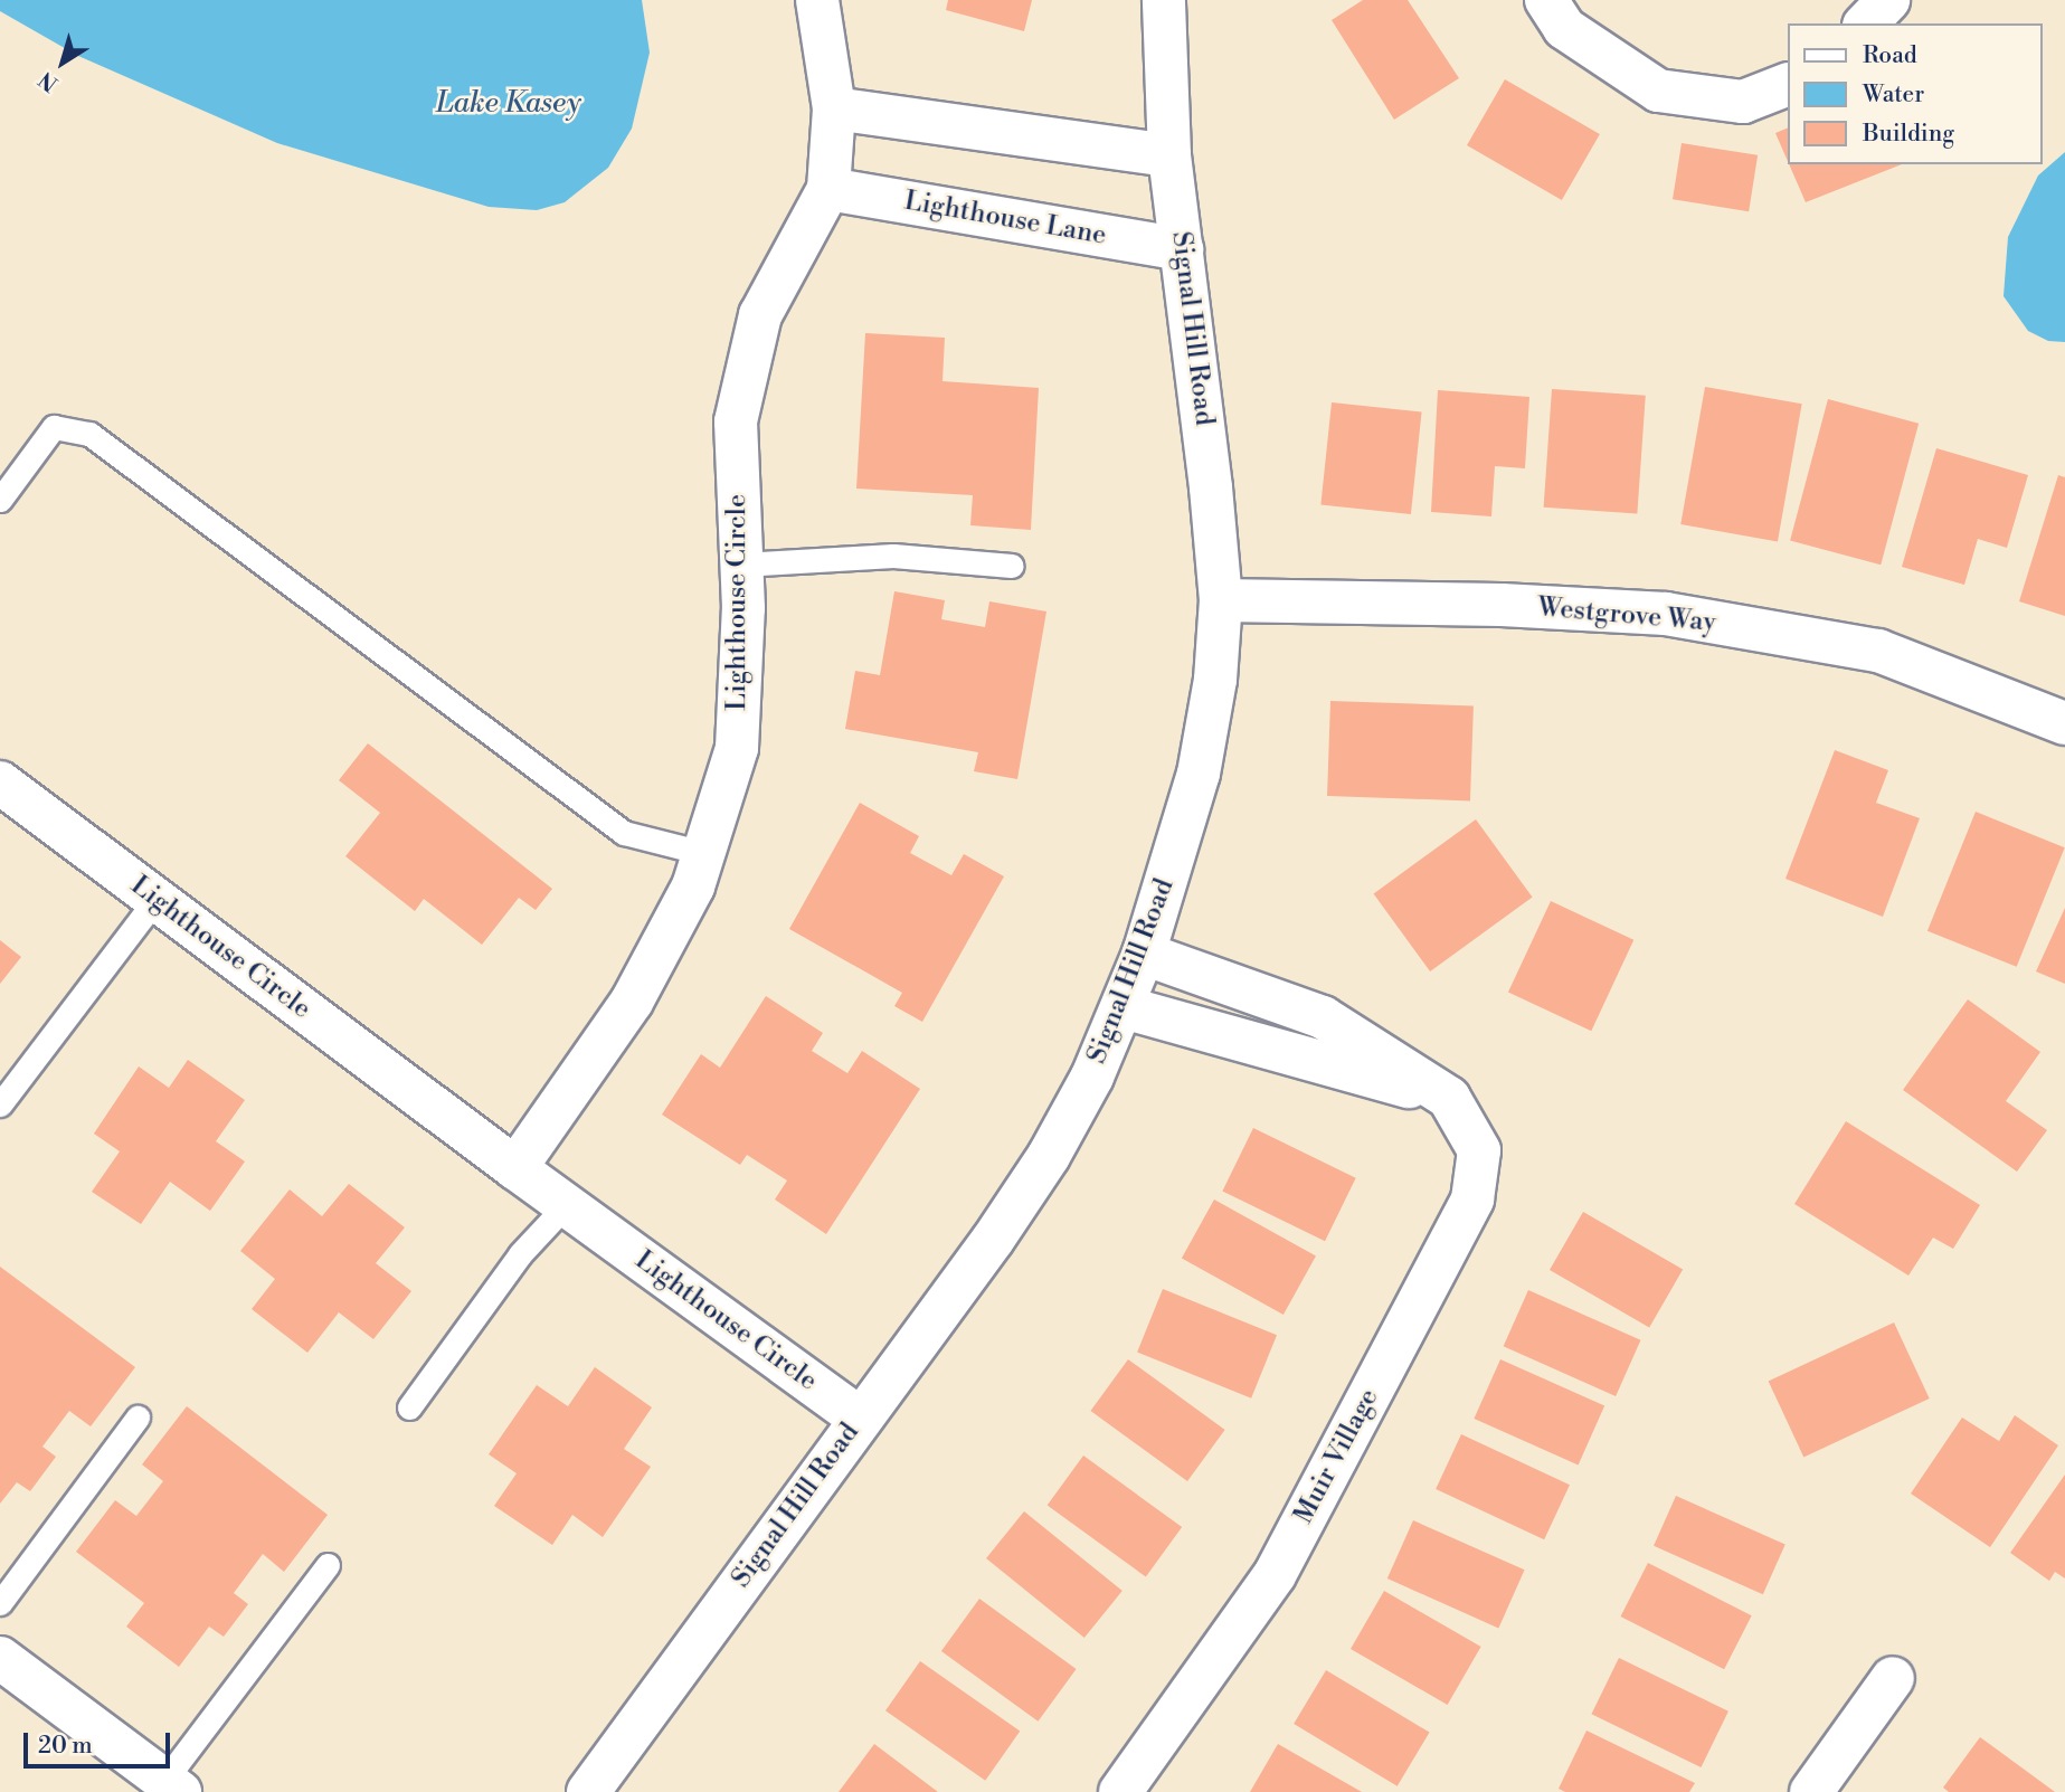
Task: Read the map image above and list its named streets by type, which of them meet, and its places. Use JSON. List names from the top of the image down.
{
  "streets": {
    "street": [
      "Lighthouse Lane",
      "Signal Hill Road",
      "Lighthouse Circle",
      "Westgrove Way",
      "Muir Village"
    ]
  },
  "crossings": [
    ["Lighthouse Lane", "Signal Hill Road"],
    ["Lighthouse Lane", "Lighthouse Circle"],
    ["Signal Hill Road", "Lighthouse Circle"],
    ["Signal Hill Road", "Westgrove Way"],
    ["Signal Hill Road", "Muir Village"]
  ],
  "water": ["Lake Kasey"],
  "legend": ["Road", "Water", "Building"],
  "scale_bar": "20 m",
  "north": "bottom left"
}
